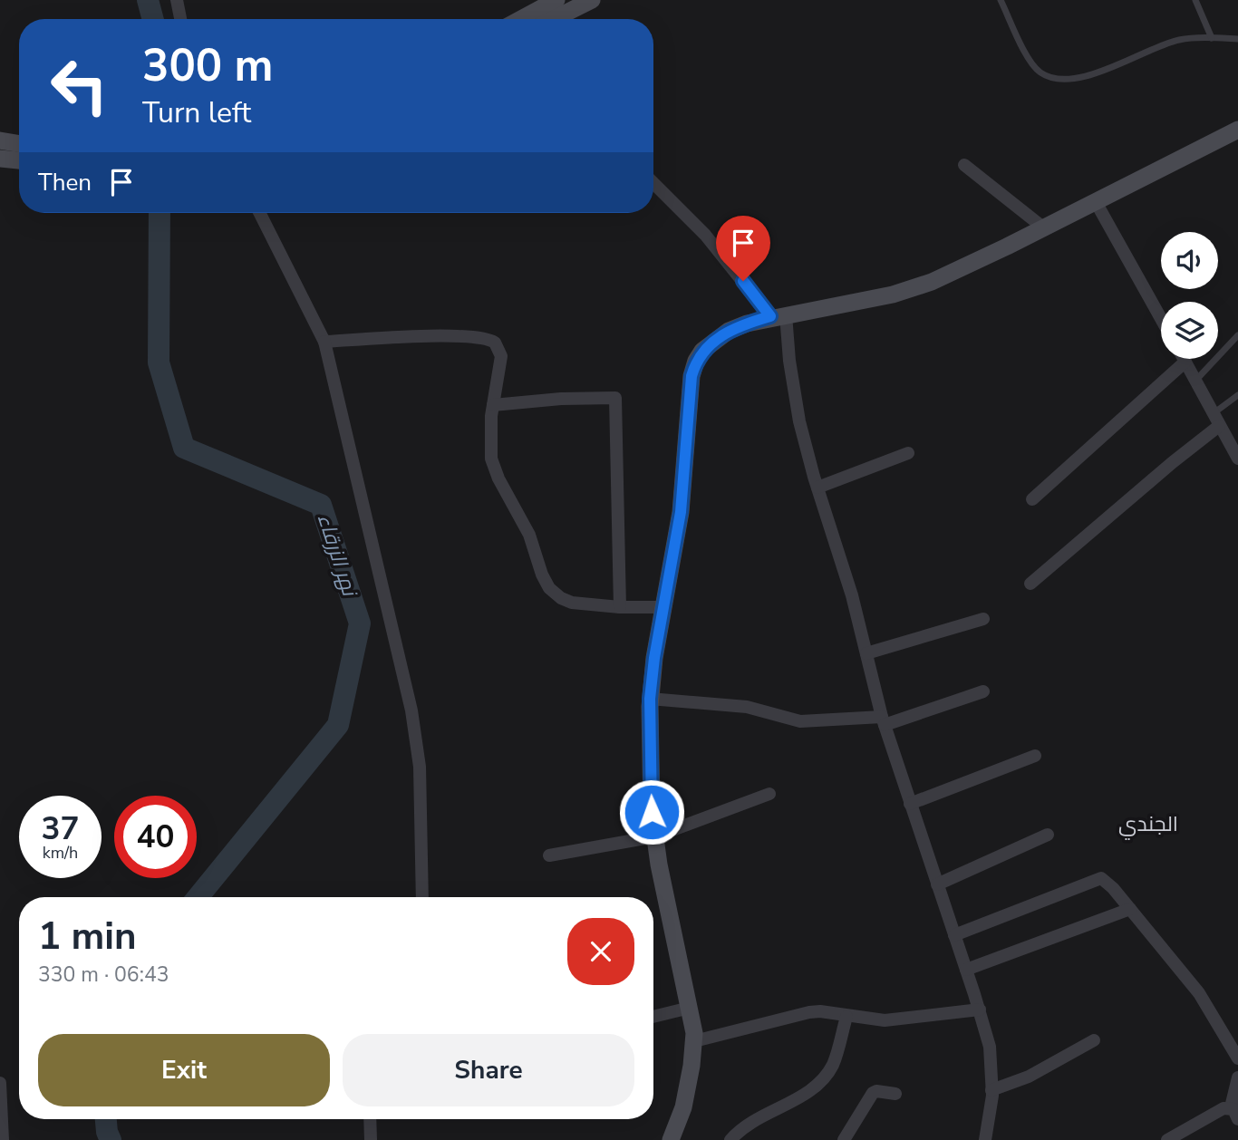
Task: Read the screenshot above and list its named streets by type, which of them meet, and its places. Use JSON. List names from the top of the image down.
{
  "districts": ["الجندي"],
  "water": ["نهر الزرقاء"],
  "page": {
    "turn": ["300 m", "Turn left"],
    "then": "Then",
    "speed": "37 km/h",
    "limit": "40",
    "heading": ["1 min", "330 m · 06:43"],
    "buttons": ["Exit", "Share"]
  }
}
